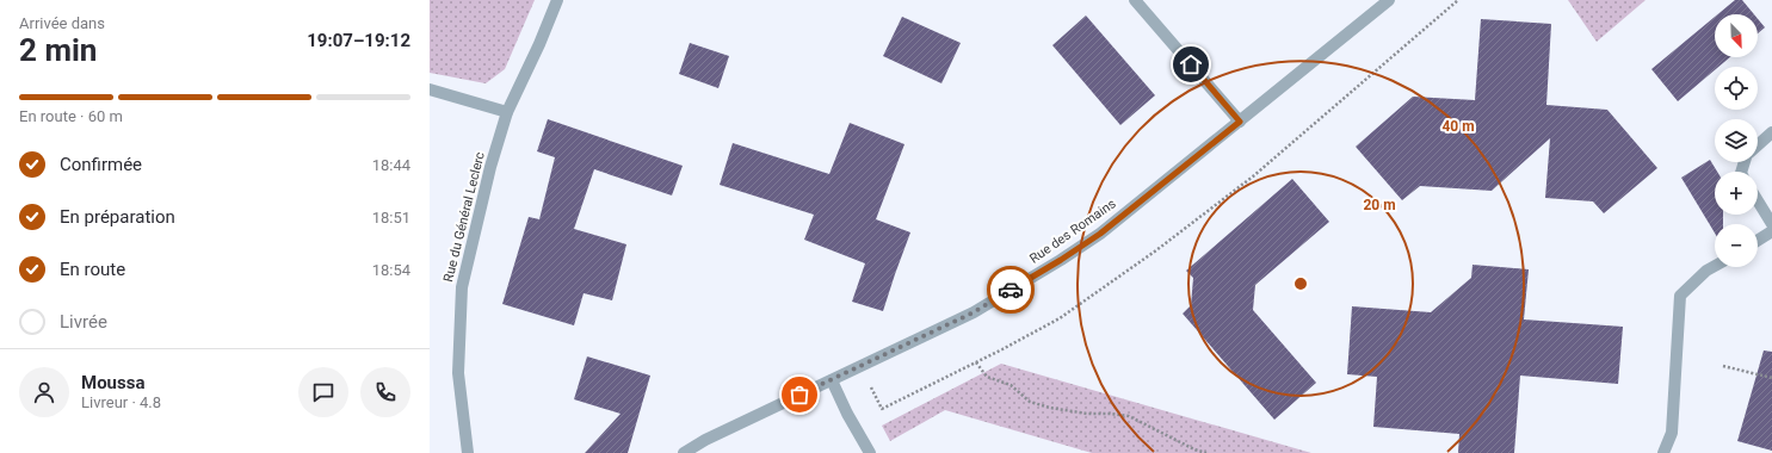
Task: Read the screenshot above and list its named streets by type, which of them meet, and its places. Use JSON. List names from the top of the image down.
{
  "streets": {
    "street": ["Rue du Général Leclerc", "Rue des Romains"]
  },
  "north": "bottom right",
  "page": {
    "heading": ["2 min", "Arrivée dans", "19:07–19:12"],
    "panel": ["Moussa", "Livreur · 4.8"],
    "map_buttons": ["+", "−"],
    "bar": "En route · 60 m",
    "list": [
      ["Confirmée", "18:44"],
      ["En préparation", "18:51"],
      ["En route", "18:54"],
      "Livrée"
    ]
  },
  "rings": ["40 m", "20 m"]
}
